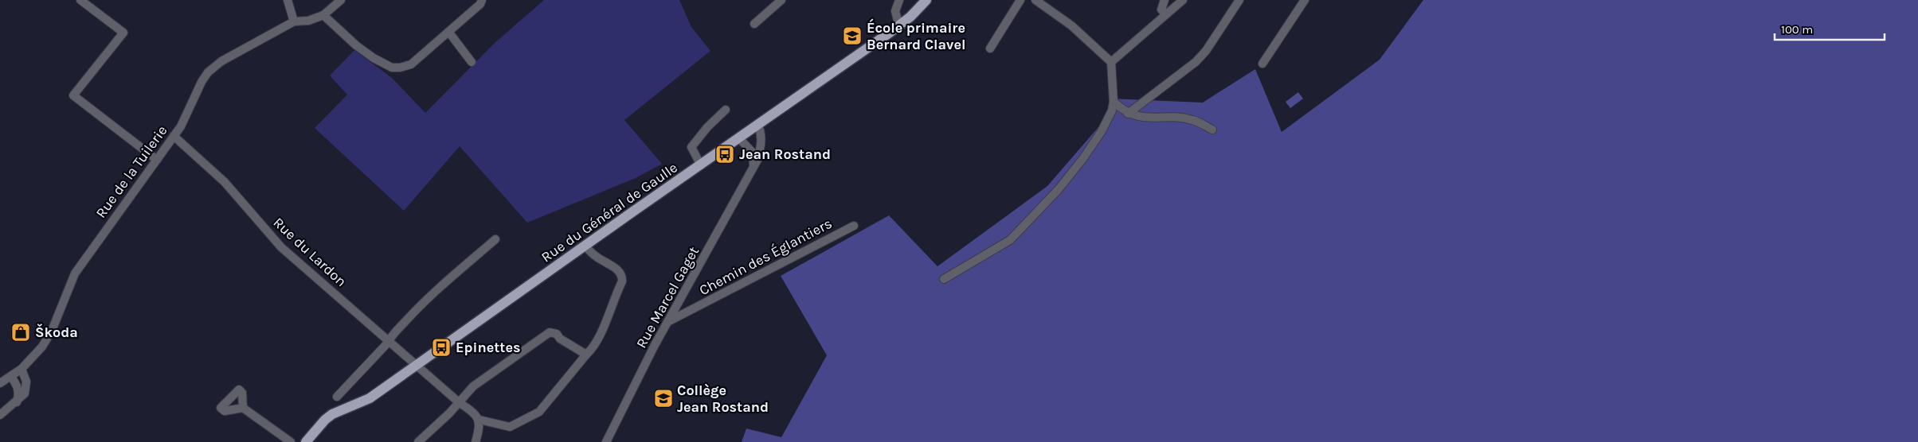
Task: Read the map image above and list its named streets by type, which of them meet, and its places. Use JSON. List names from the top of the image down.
{
  "streets": {
    "main road": ["Rue du Général de Gaulle"],
    "street": [
      "Rue de la Tuilerie",
      "Rue du Lardon",
      "Chemin des Églantiers",
      "Rue Marcel Gaget"
    ]
  },
  "crossings": [
    ["Rue de la Tuilerie", "Rue du Lardon"],
    ["Rue du Général de Gaulle", "Rue du Lardon"],
    ["Rue du Général de Gaulle", "Rue Marcel Gaget"],
    ["Chemin des Églantiers", "Rue Marcel Gaget"]
  ],
  "places": {
    "school or university": ["École primaire Bernard Clavel", "Collège Jean Rostand"],
    "bus stop": ["Jean Rostand", "Epinettes"],
    "shop": ["Škoda"]
  },
  "scale_bar": "100 m"
}
